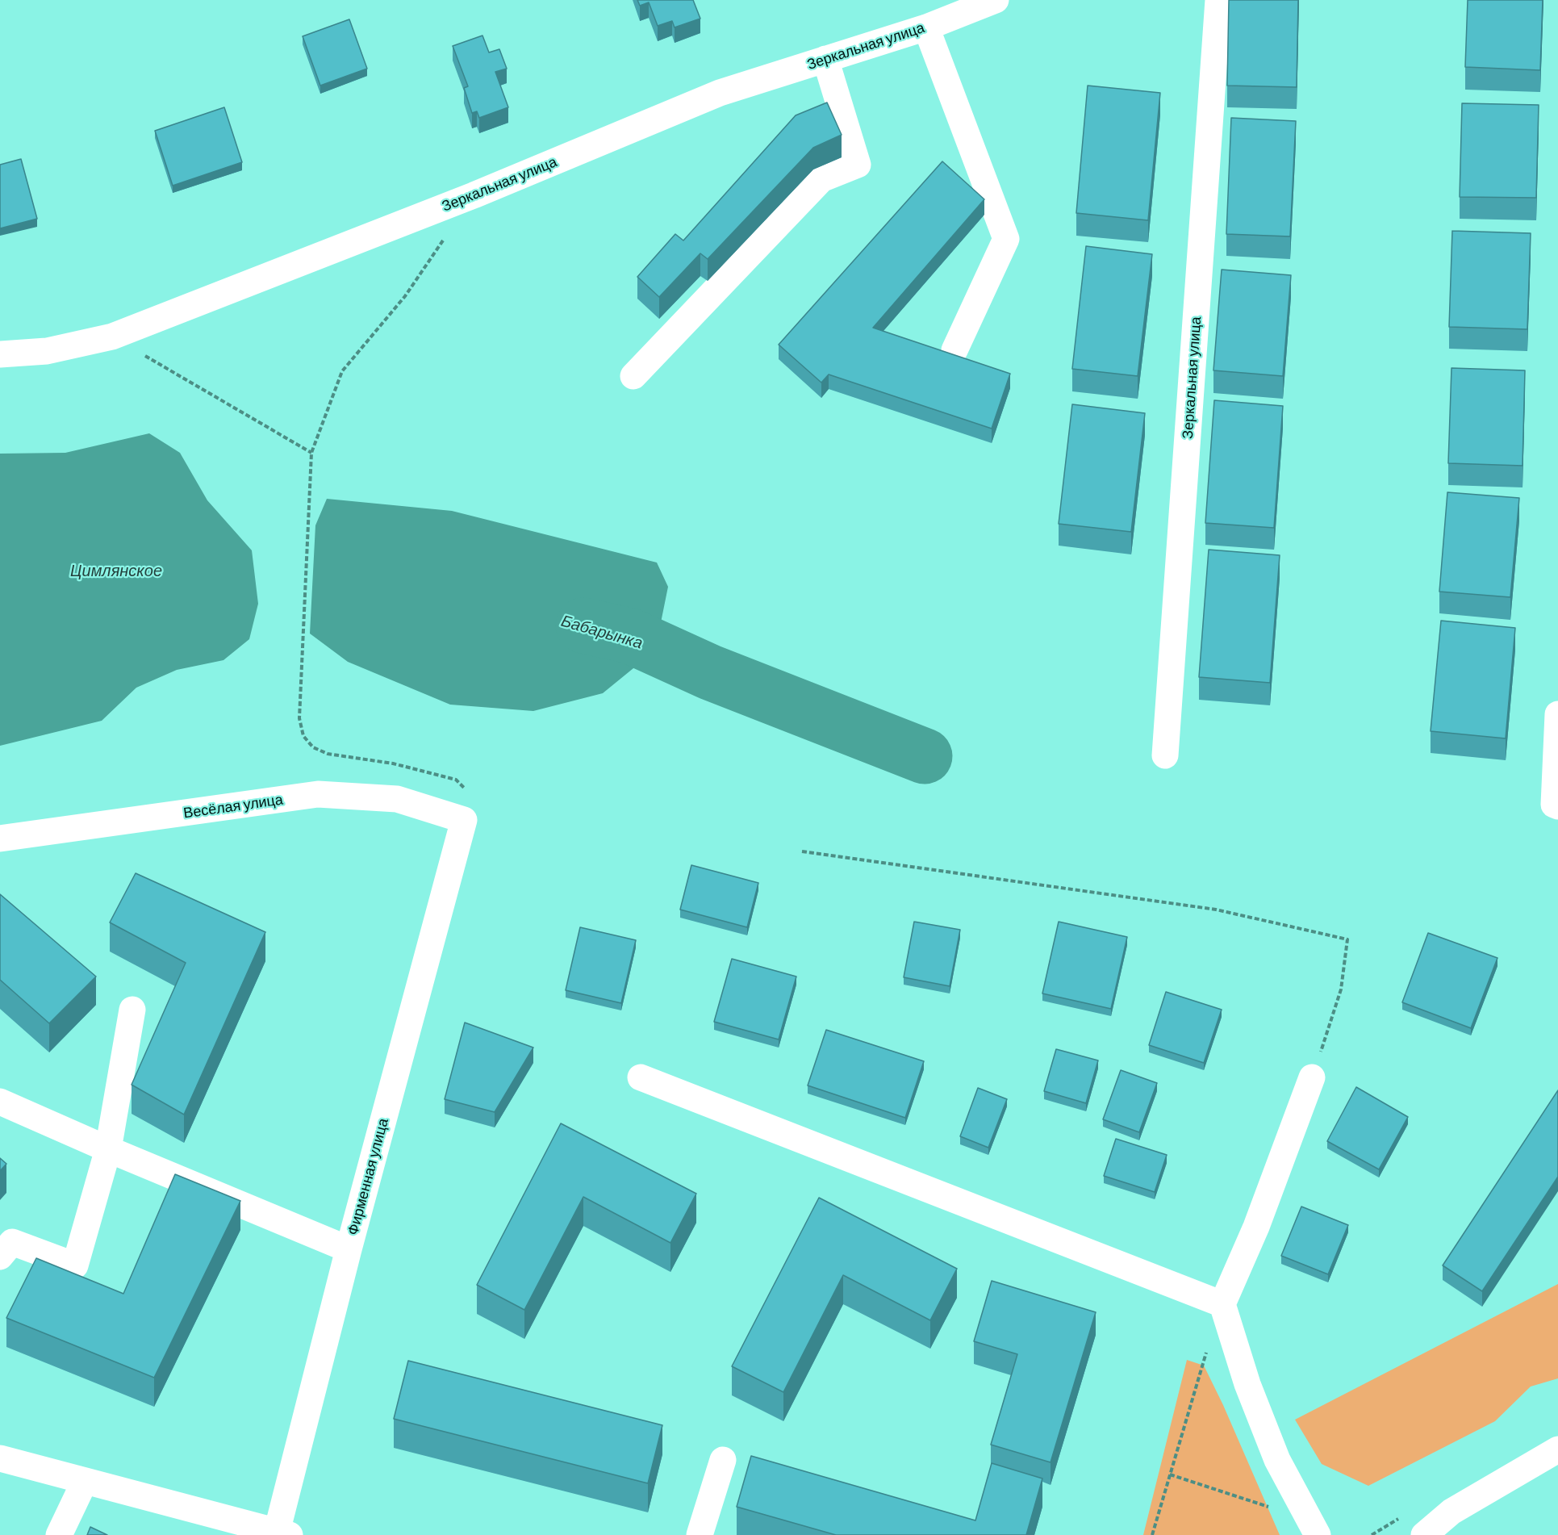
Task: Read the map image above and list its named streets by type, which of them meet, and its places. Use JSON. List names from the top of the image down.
{
  "streets": {
    "street": ["Зеркальная улица", "Весёлая улица", "Фирменная улица"]
  },
  "crossings": [
    ["Весёлая улица", "Фирменная улица"]
  ],
  "water": ["Цимлянское", "Бабарынка"]
}
